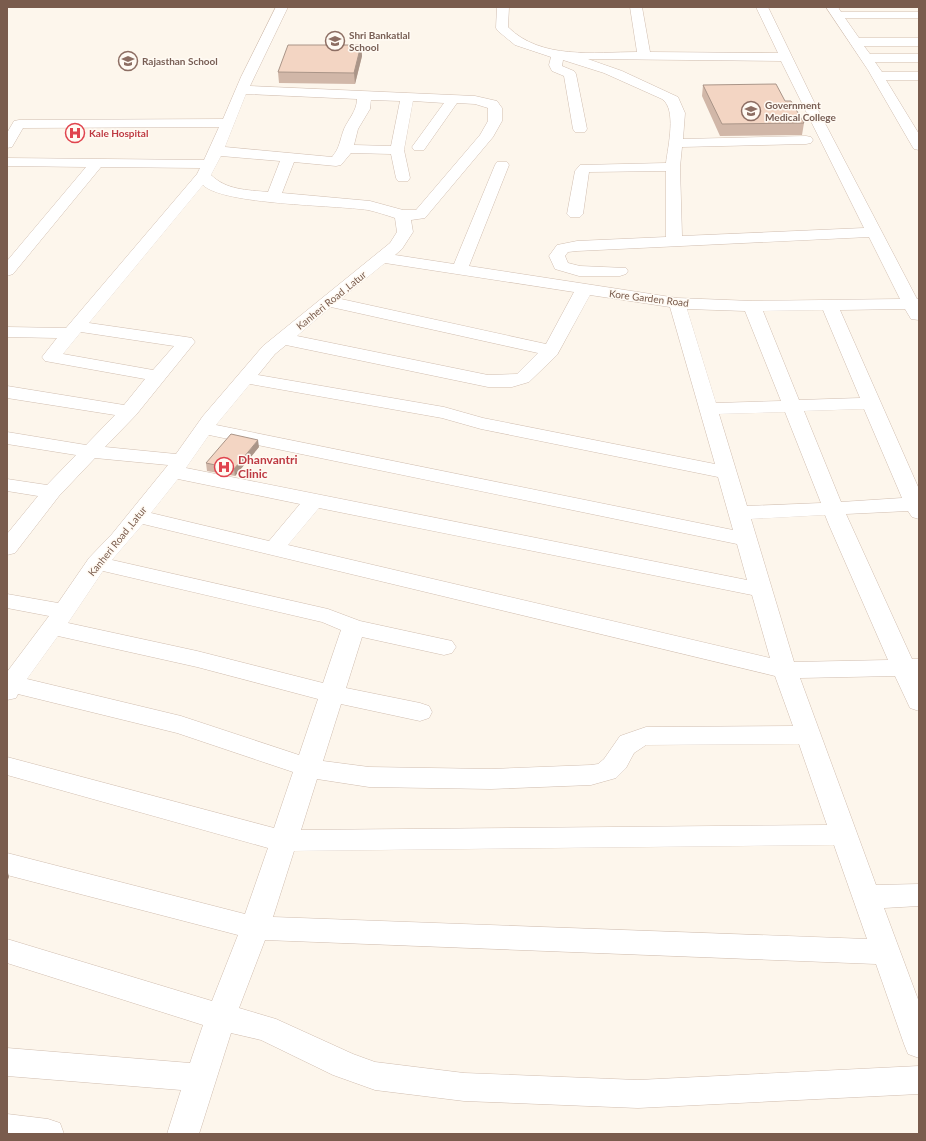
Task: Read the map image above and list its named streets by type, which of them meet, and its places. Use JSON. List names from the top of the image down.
{
  "streets": {
    "street": ["Kore Garden Road", "Kanheri Road ,Latur"]
  },
  "crossings": [
    ["Kore Garden Road", "Kanheri Road ,Latur"]
  ],
  "places": {
    "school or university": ["Shri Bankatlal School", "Rajasthan School", "Government Medical College"],
    "hospital": ["Kale Hospital", "Dhanvantri Clinic"]
  }
}
